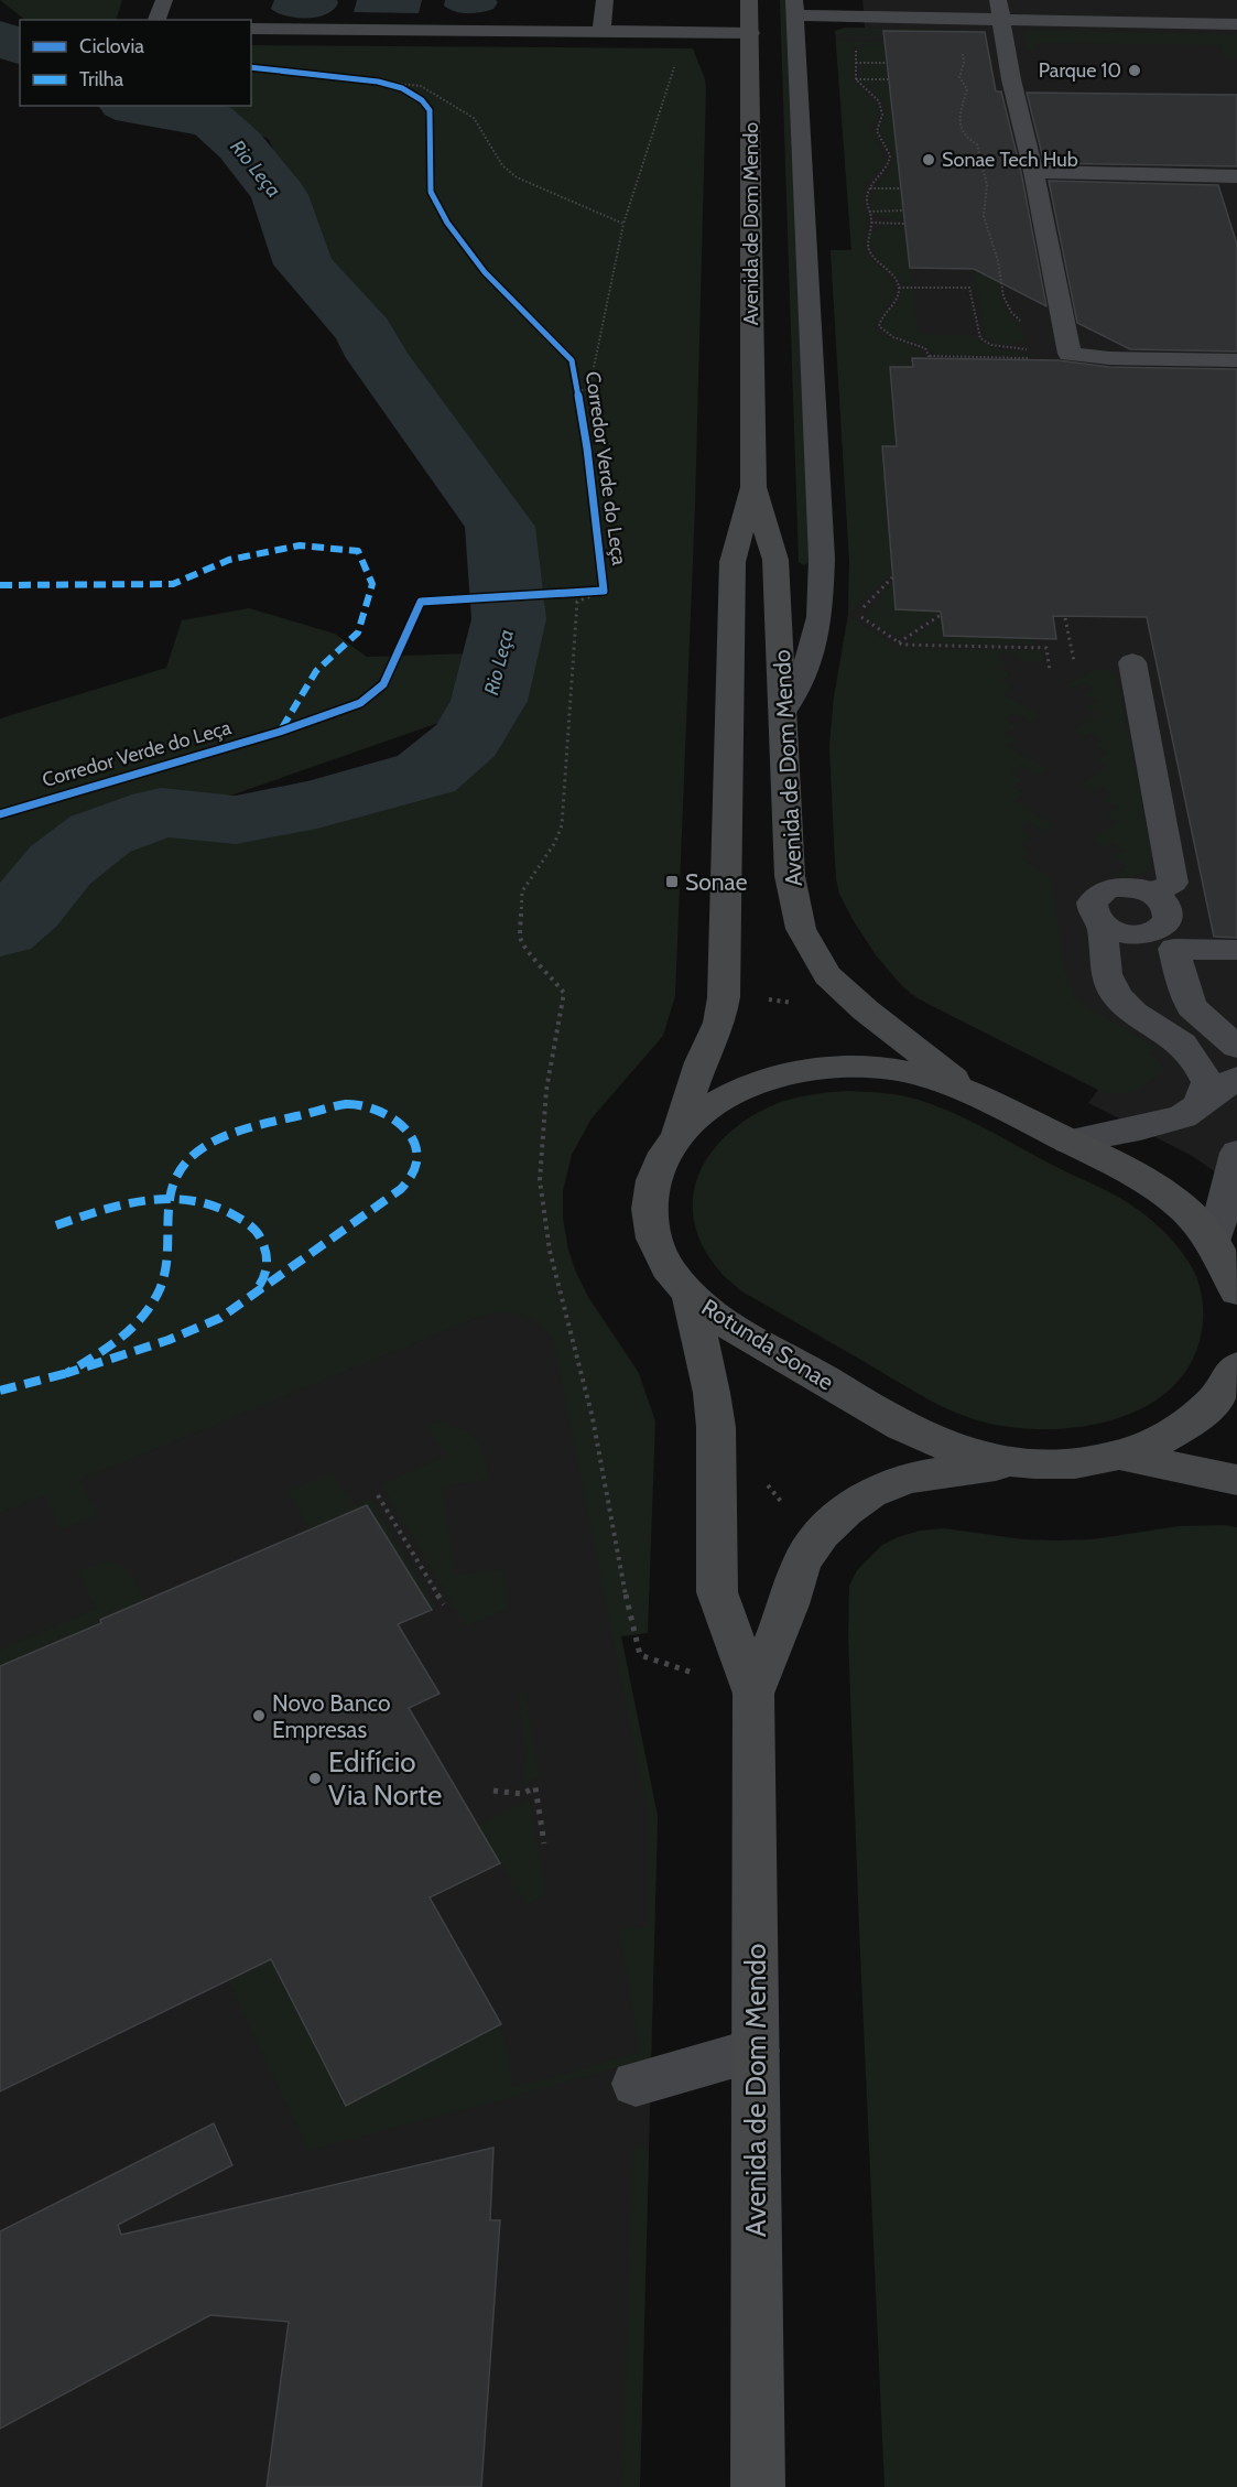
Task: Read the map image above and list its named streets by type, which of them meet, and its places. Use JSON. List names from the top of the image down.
{
  "streets": {
    "main road": ["Avenida de Dom Mendo", "Rotunda Sonae"],
    "cycle path": ["Corredor Verde do Leça"]
  },
  "crossings": [
    ["Avenida de Dom Mendo", "Rotunda Sonae"]
  ],
  "water": ["Rio Leça"],
  "places": {
    "other": [
      "Parque 10",
      "Sonae Tech Hub",
      "Novo Banco Empresas",
      "Edifício Via Norte"
    ],
    "transit": ["Sonae"]
  },
  "legend": ["Ciclovia", "Trilha"]
}
